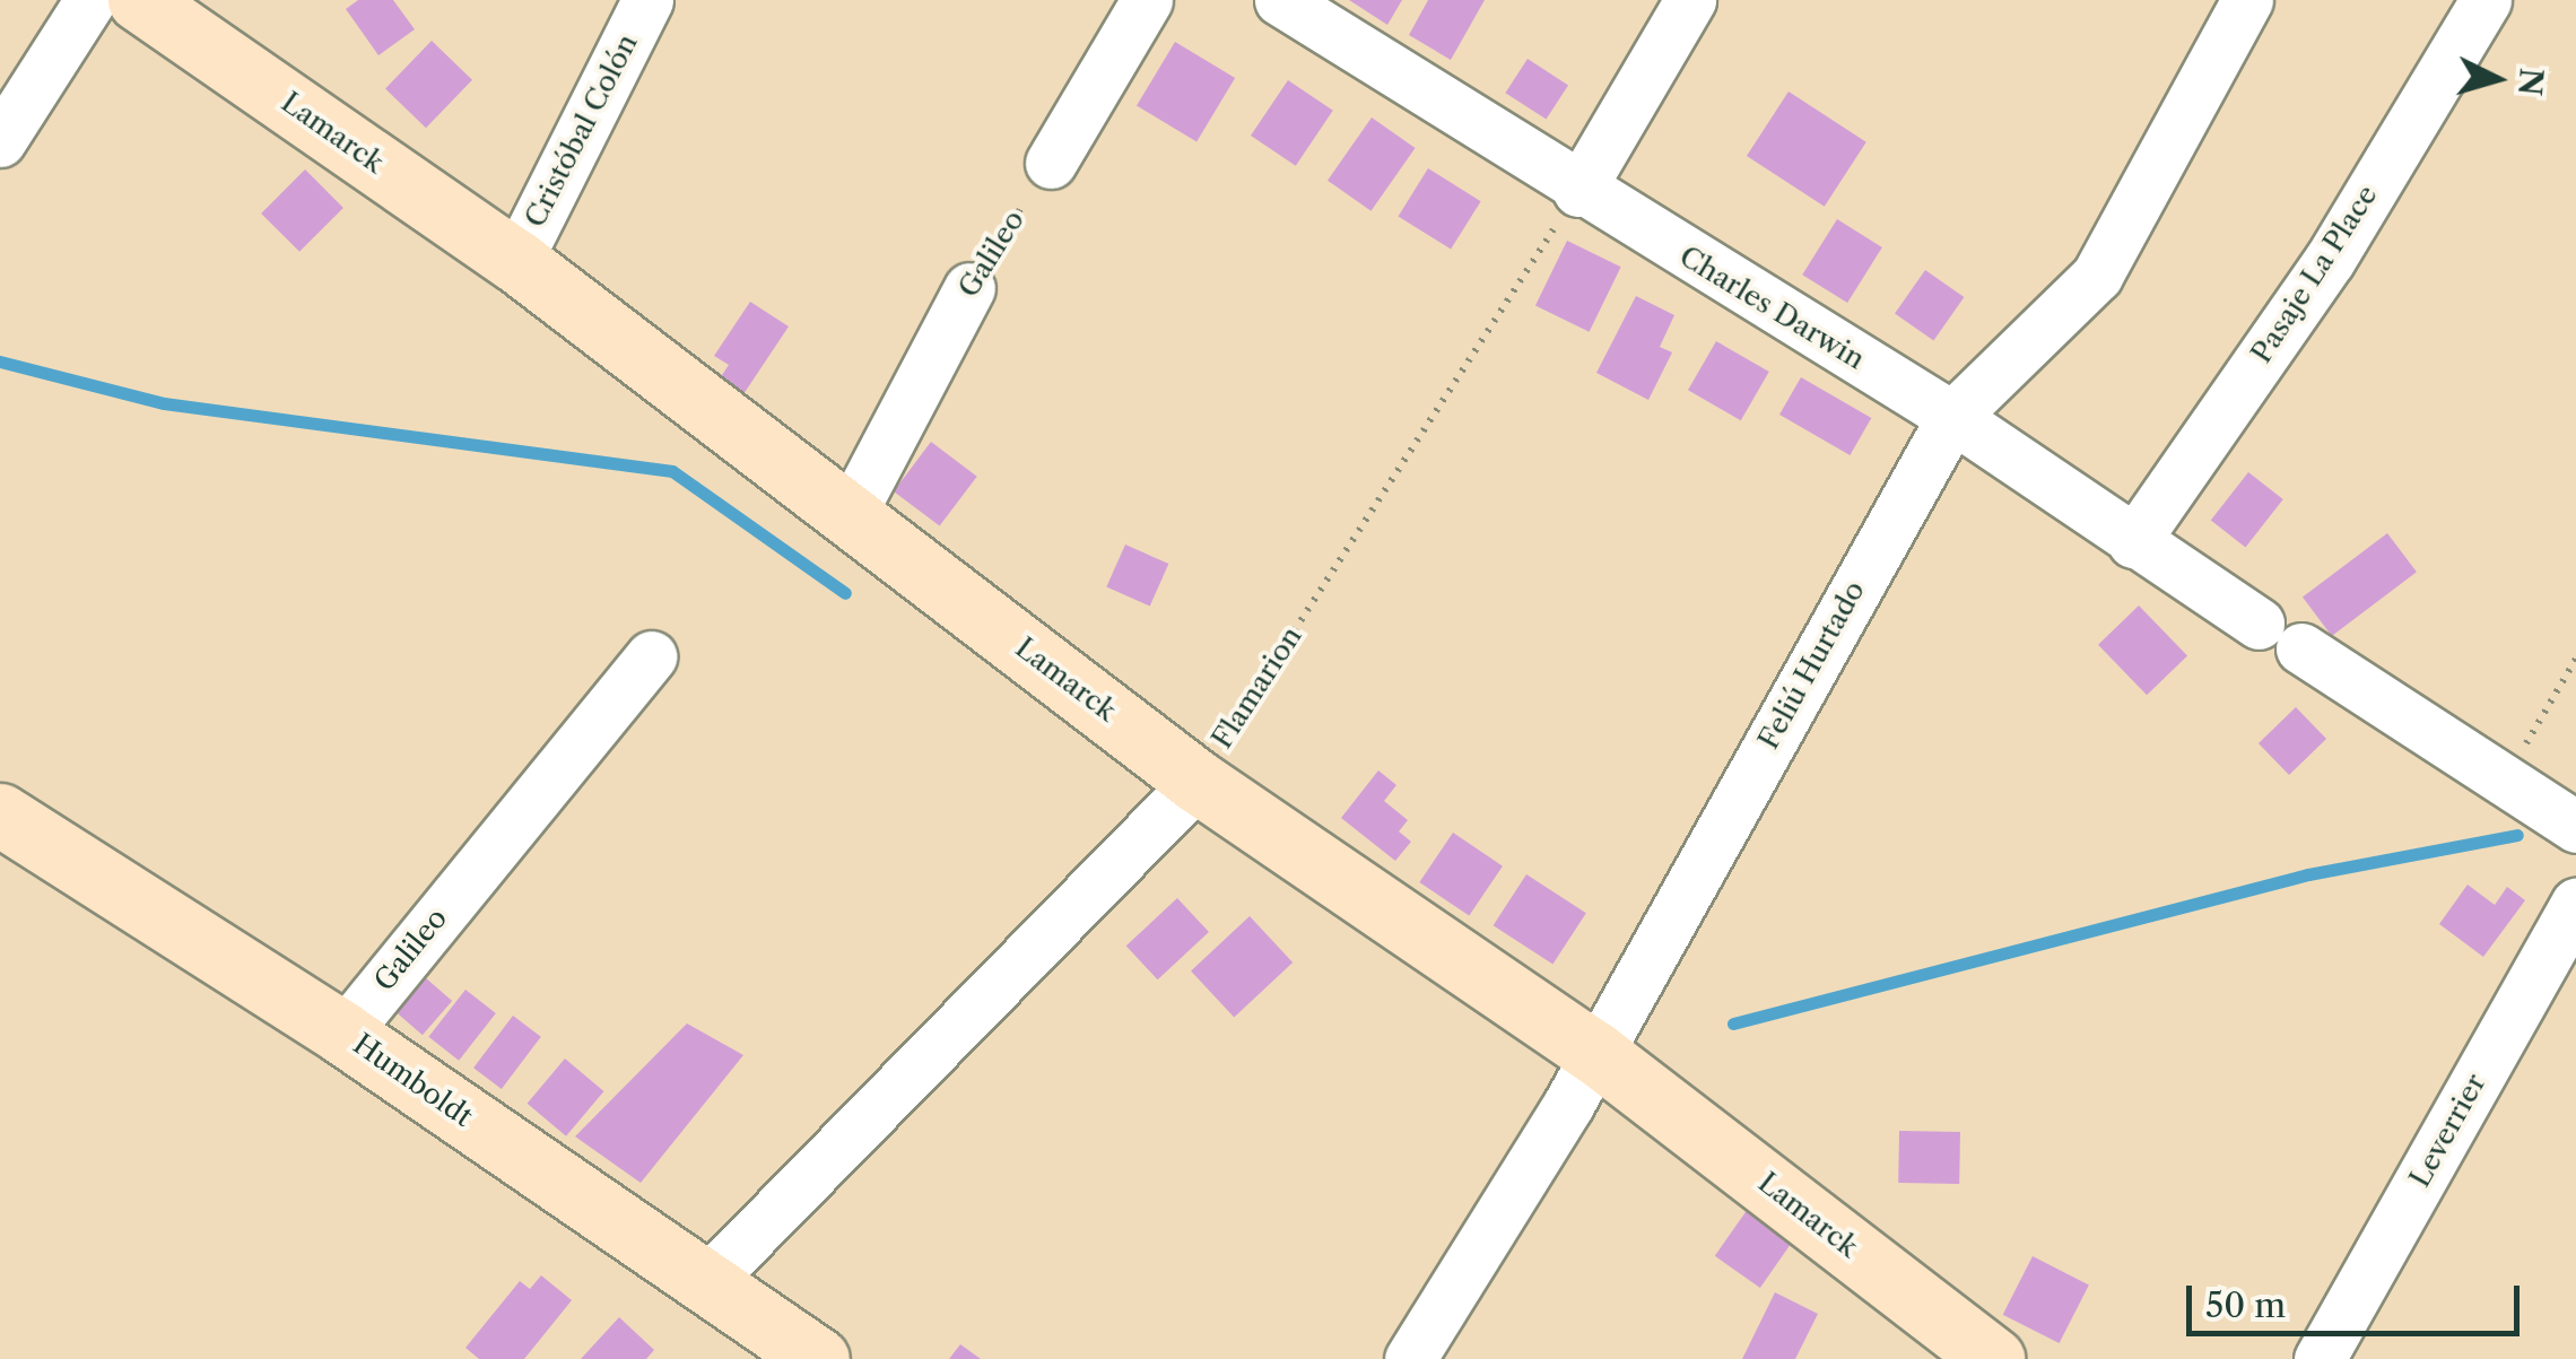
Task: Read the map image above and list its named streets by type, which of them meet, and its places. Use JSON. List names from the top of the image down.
{
  "streets": {
    "main road": ["Lamarck", "Humboldt"],
    "street": [
      "Cristóbal Colón",
      "Galileo",
      "Pasaje La Place",
      "Charles Darwin",
      "Feliú Hurtado",
      "Flamarion",
      "Leverrier"
    ]
  },
  "crossings": [
    ["Cristóbal Colón", "Lamarck"],
    ["Lamarck", "Galileo"],
    ["Lamarck", "Feliú Hurtado"],
    ["Lamarck", "Flamarion"],
    ["Galileo", "Humboldt"],
    ["Pasaje La Place", "Charles Darwin"],
    ["Charles Darwin", "Feliú Hurtado"],
    ["Charles Darwin", "Flamarion"],
    ["Flamarion", "Humboldt"]
  ],
  "scale_bar": "50 m",
  "north": "right"
}
